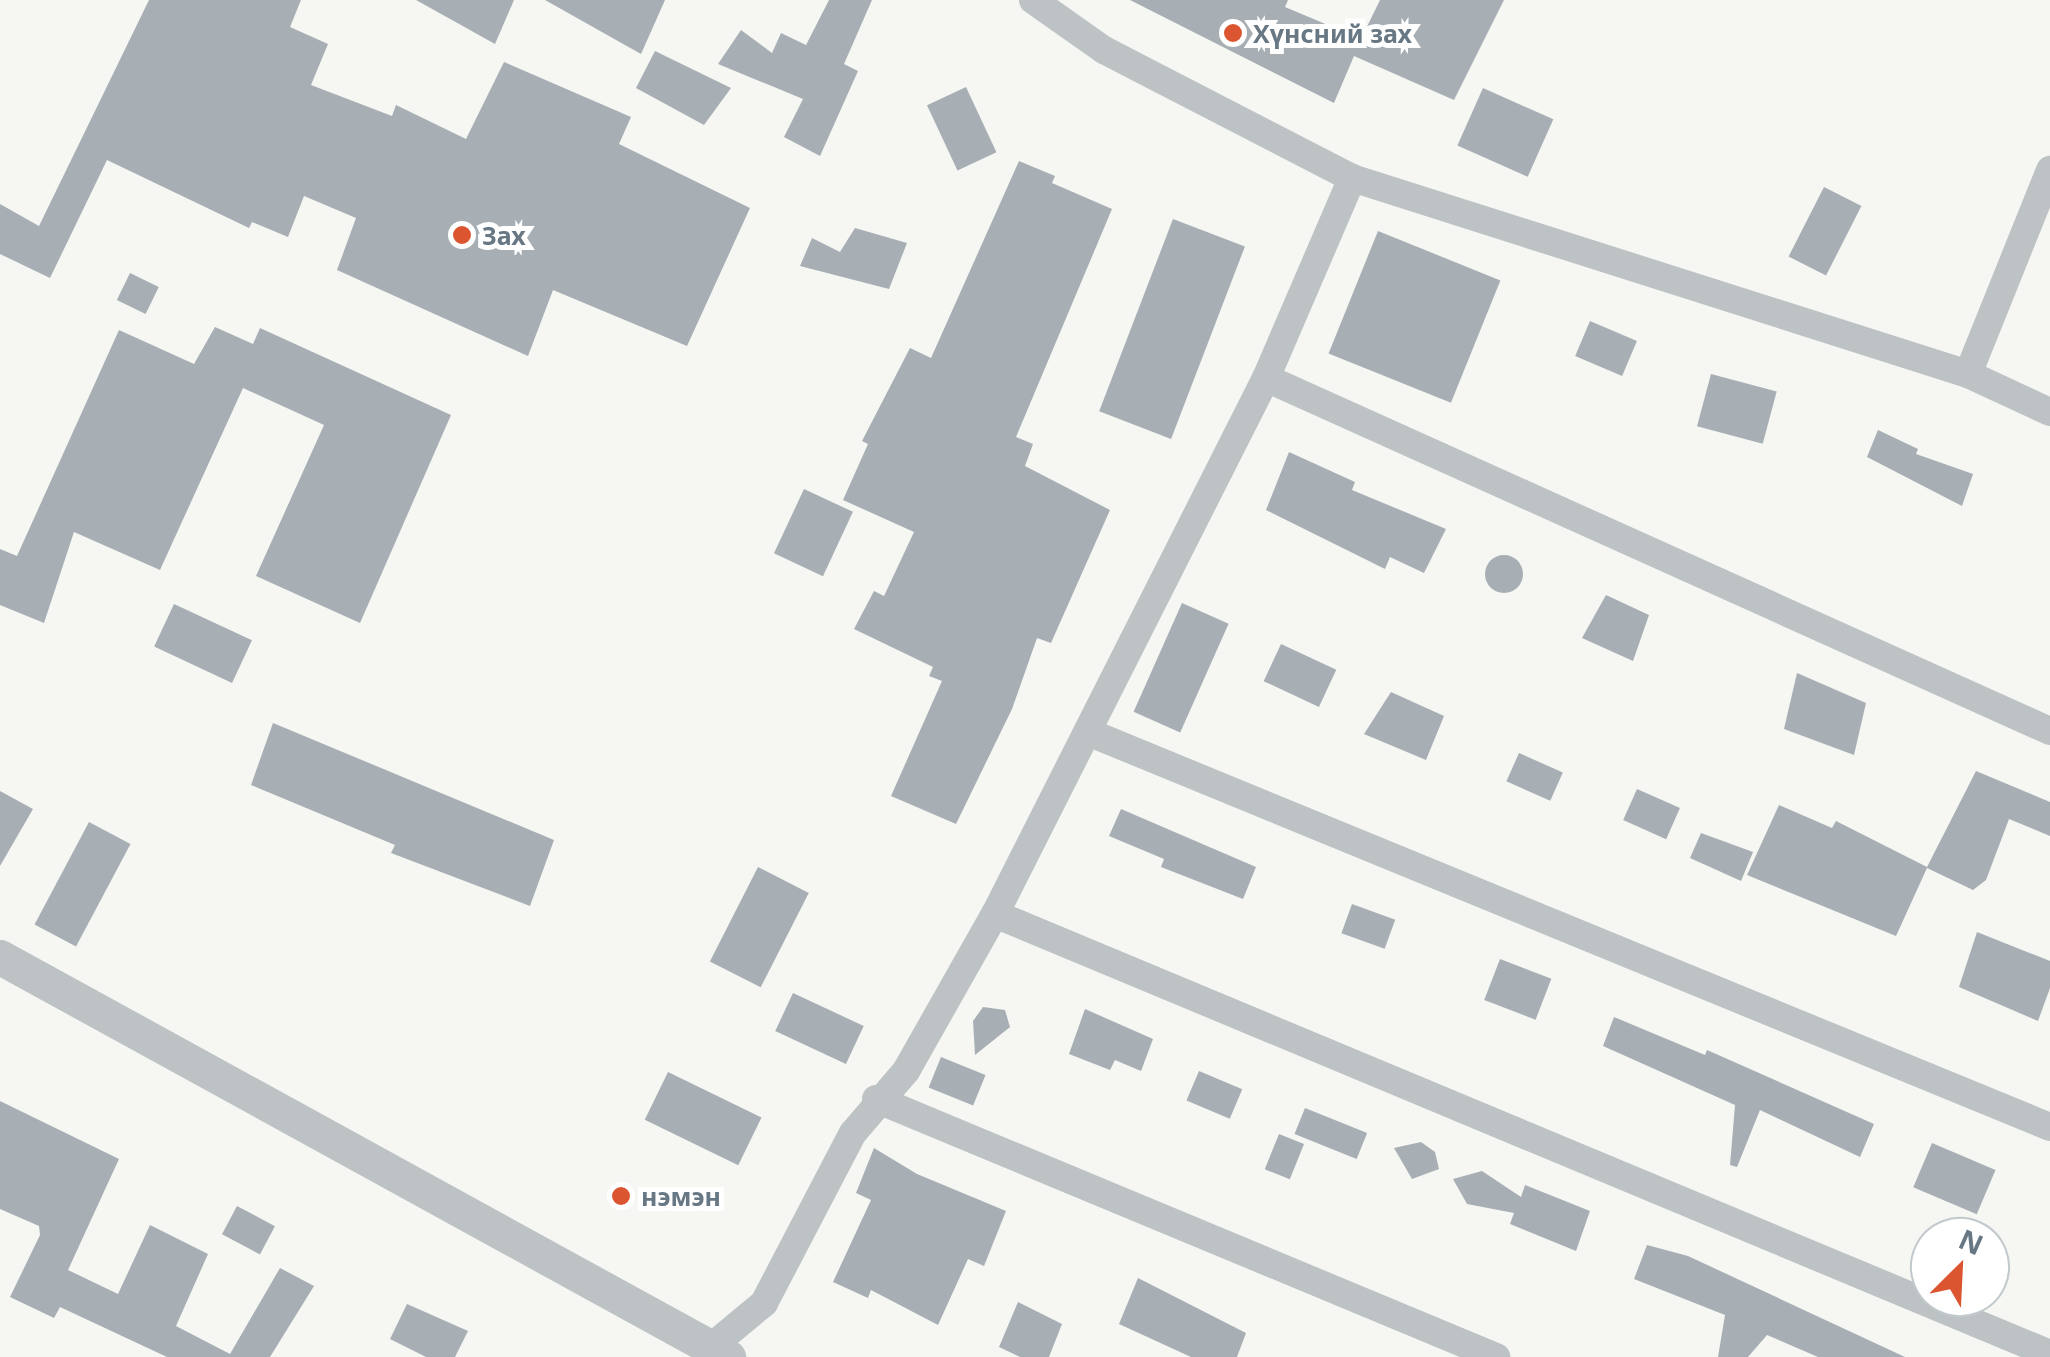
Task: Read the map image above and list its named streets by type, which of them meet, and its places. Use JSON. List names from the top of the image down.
{
  "places": ["Хүнсний зах", "Зах", "нэмэн"],
  "north": "top right"
}
